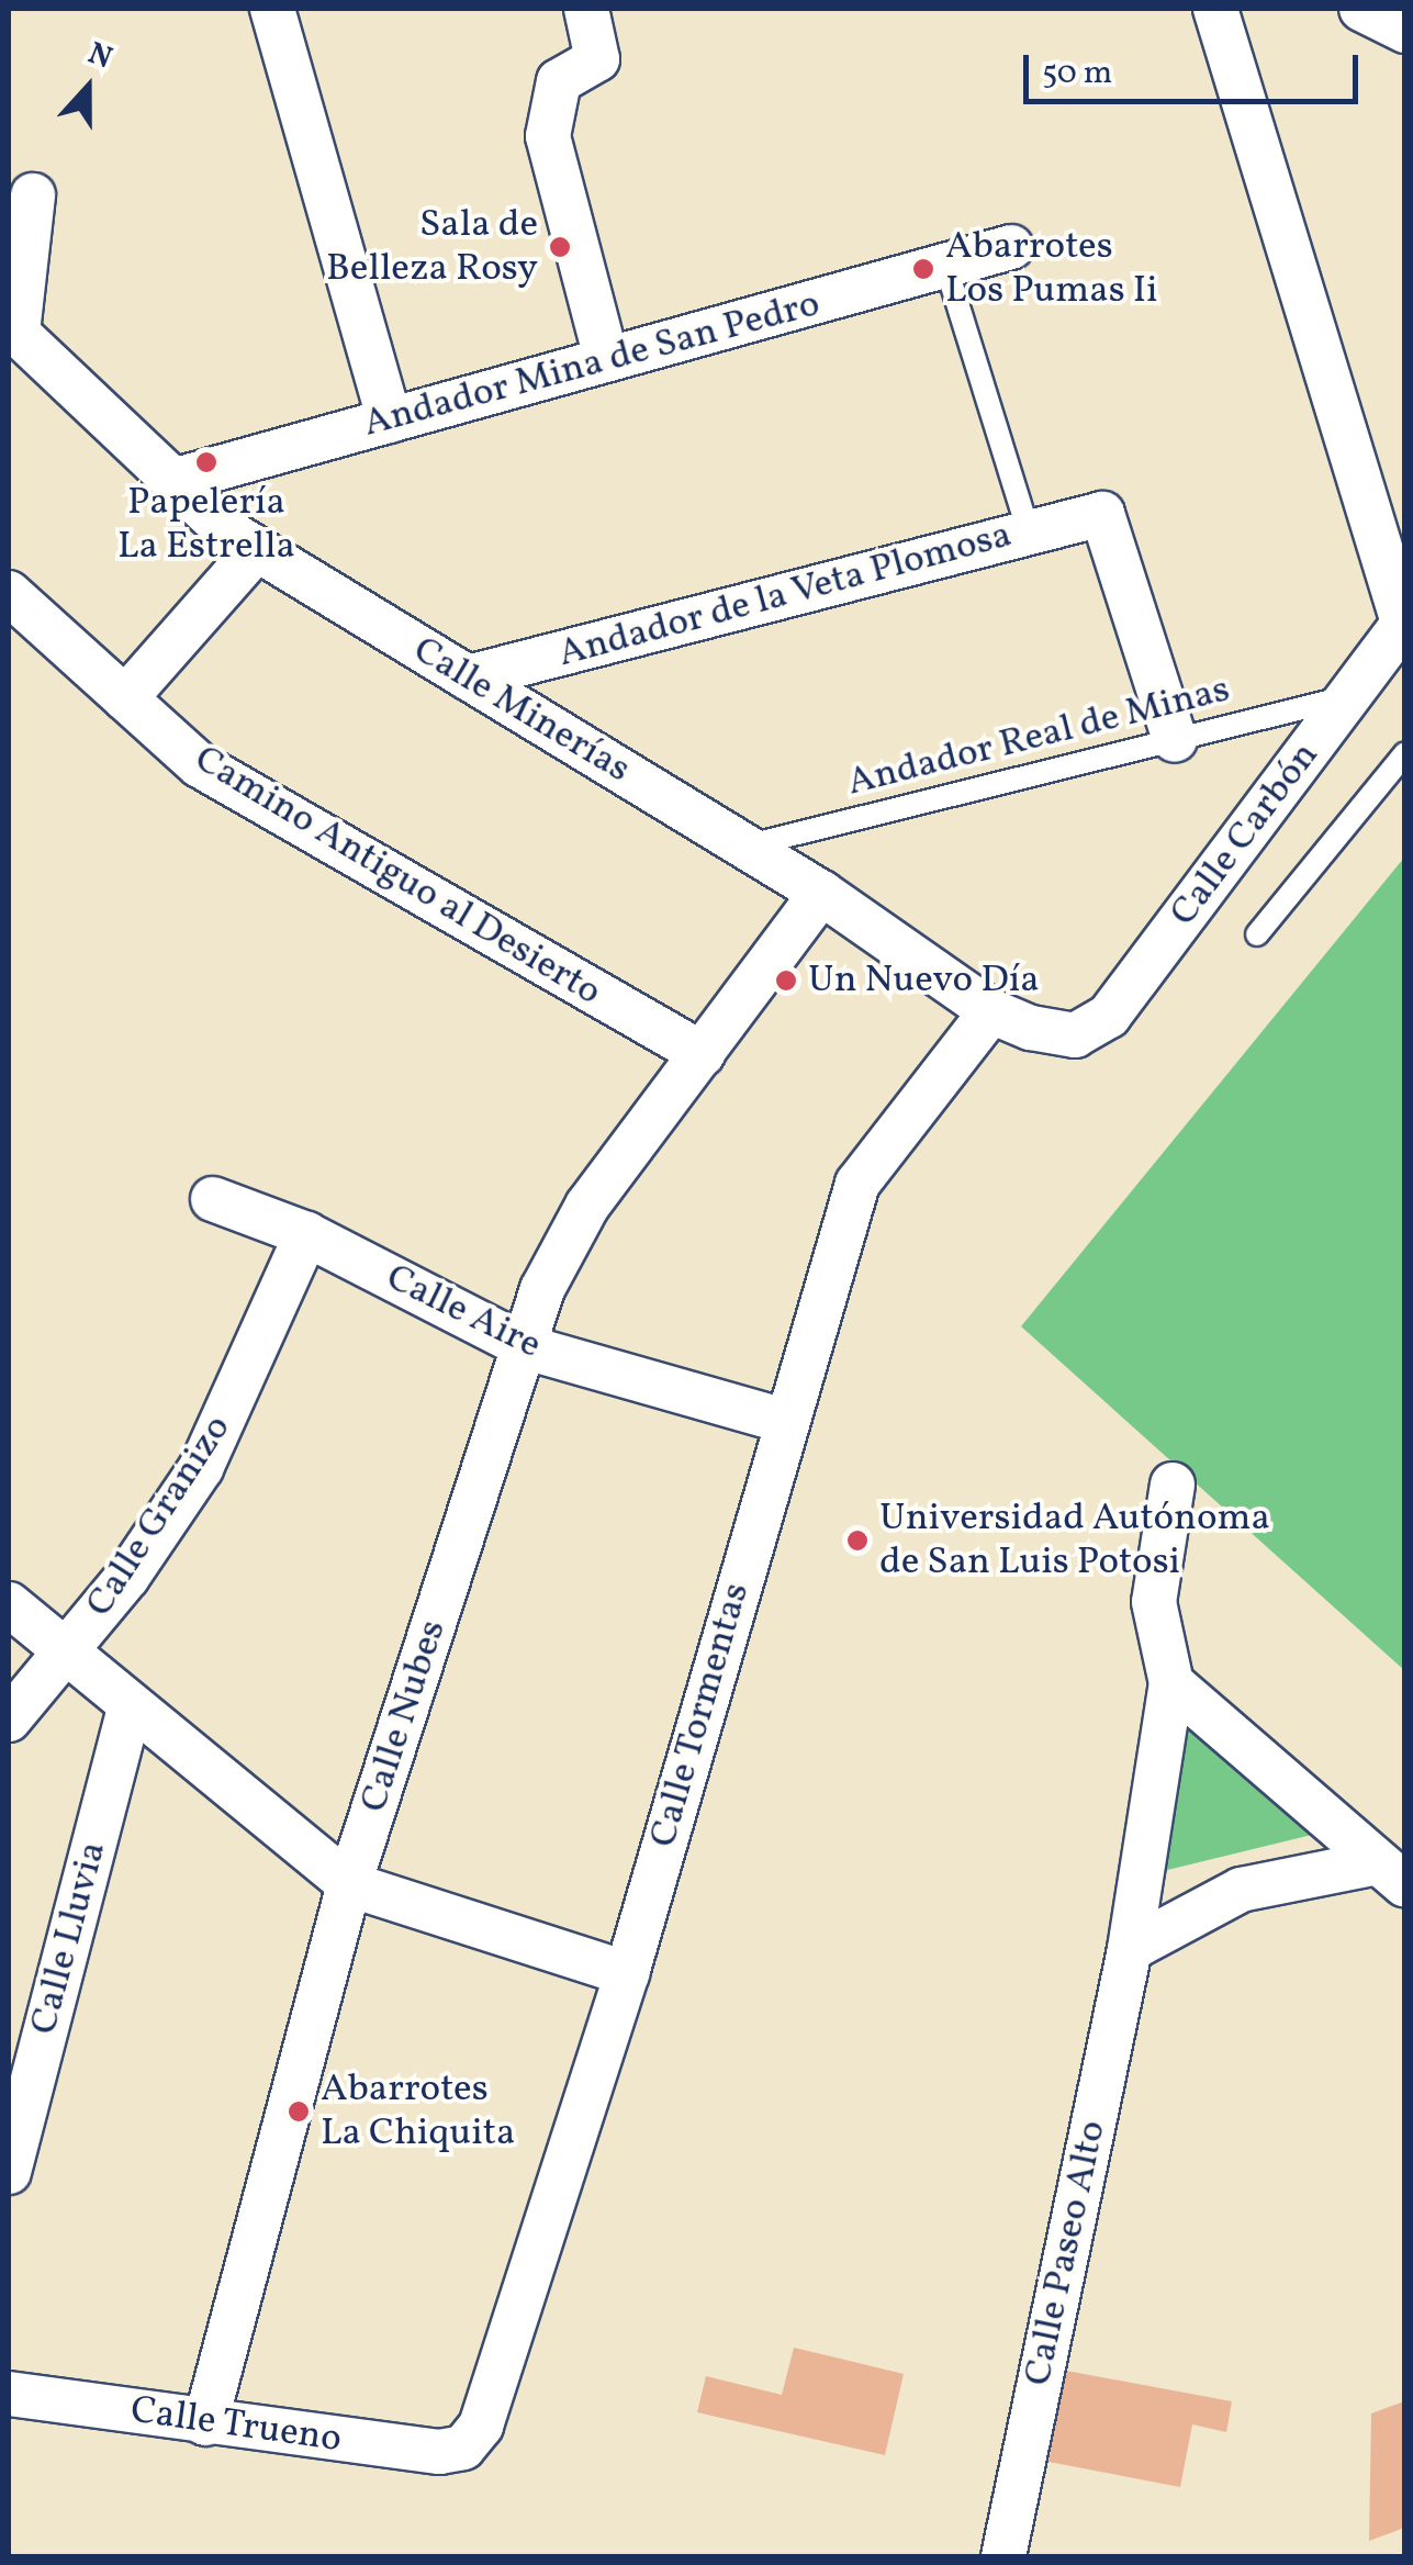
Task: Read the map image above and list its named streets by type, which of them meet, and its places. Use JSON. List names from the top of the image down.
{
  "streets": {
    "street": [
      "Andador Mina de San Pedro",
      "Andador de la Veta Plomosa",
      "Calle Minerías",
      "Calle Carbón",
      "Camino Antiguo al Desierto",
      "Calle Aire",
      "Calle Granizo",
      "Calle Tormentas",
      "Calle Nubes",
      "Calle Lluvia",
      "Calle Paseo Alto",
      "Calle Trueno"
    ],
    "lane": ["Andador Real de Minas"]
  },
  "crossings": [
    ["Andador Mina de San Pedro", "Calle Minerías"],
    ["Andador de la Veta Plomosa", "Calle Minerías"],
    ["Andador de la Veta Plomosa", "Andador Real de Minas"],
    ["Calle Minerías", "Andador Real de Minas"],
    ["Calle Minerías", "Calle Carbón"],
    ["Calle Minerías", "Calle Tormentas"],
    ["Calle Minerías", "Calle Nubes"],
    ["Andador Real de Minas", "Calle Carbón"],
    ["Camino Antiguo al Desierto", "Calle Nubes"],
    ["Calle Aire", "Calle Granizo"],
    ["Calle Aire", "Calle Tormentas"],
    ["Calle Aire", "Calle Nubes"],
    ["Calle Tormentas", "Calle Trueno"],
    ["Calle Nubes", "Calle Trueno"]
  ],
  "places": [
    "Sala de Belleza Rosy",
    "Abarrotes Los Pumas Ii",
    "Papelería La Estrella",
    "Un Nuevo Día",
    "Universidad Autónoma de San Luis Potosi",
    "Abarrotes La Chiquita"
  ],
  "scale_bar": "50 m",
  "north": "top"
}
